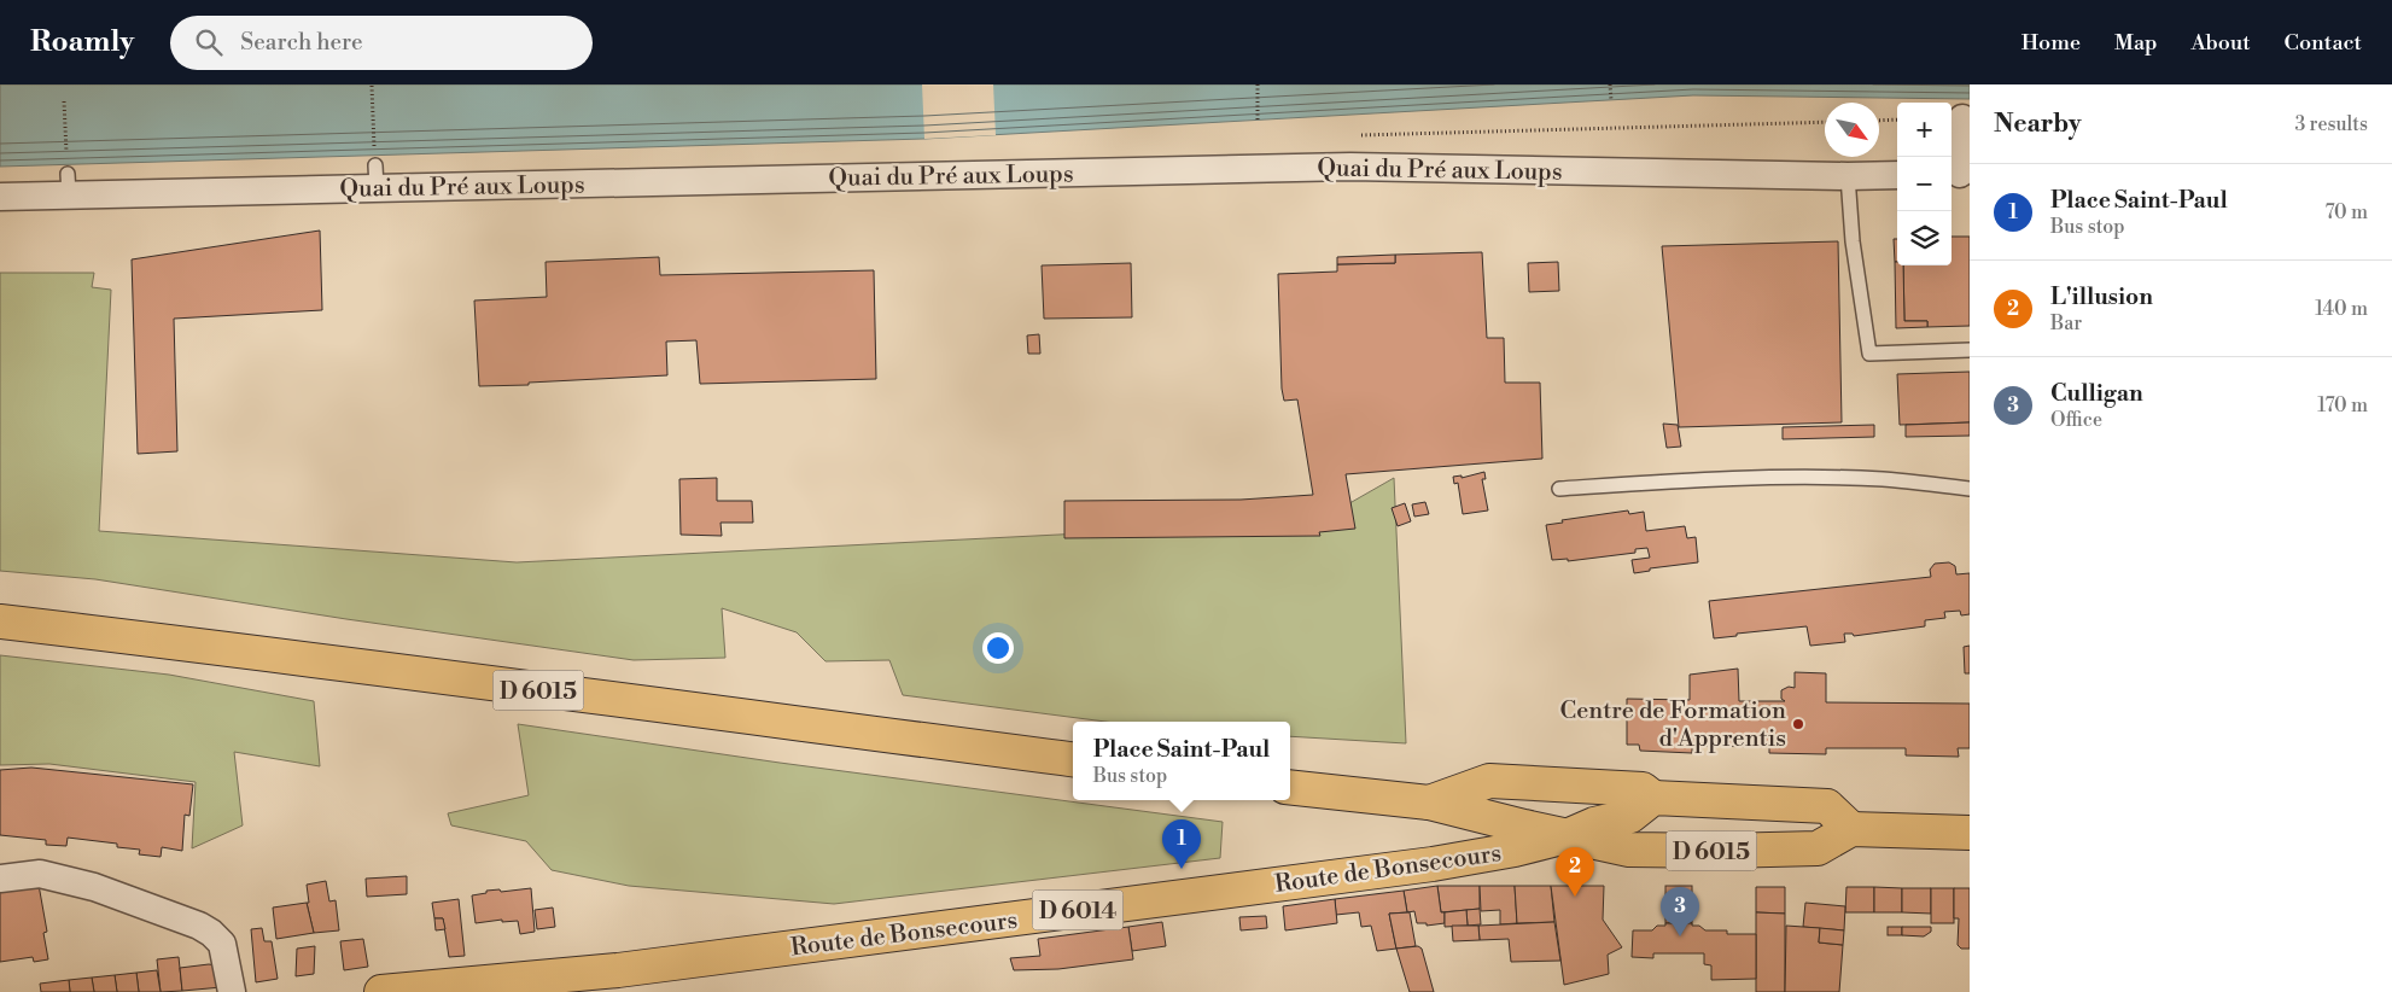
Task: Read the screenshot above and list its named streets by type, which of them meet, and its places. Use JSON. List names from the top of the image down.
{
  "streets": {
    "main road": ["D 6015", "Route de Bonsecours", "D 6014"],
    "street": ["Quai du Pré aux Loups"]
  },
  "crossings": [
    ["D 6015", "Route de Bonsecours"]
  ],
  "places": ["Centre de Formation d'Apprentis"],
  "north": "bottom right",
  "page": {
    "header": "Roamly",
    "search": "Search here",
    "nav": [
      "Home",
      "Map",
      "About",
      "Contact"
    ],
    "heading": ["Nearby", "3 results"],
    "map_buttons": ["+", "−"],
    "list": [
      {
        "mark": "1",
        "name": "Place Saint-Paul",
        "note": "Bus stop",
        "value": "70 m"
      },
      {
        "mark": "2",
        "name": "L'illusion",
        "note": "Bar",
        "value": "140 m"
      },
      {
        "mark": "3",
        "name": "Culligan",
        "note": "Office",
        "value": "170 m"
      }
    ],
    "popup": ["Place Saint-Paul", "Bus stop"],
    "pins": ["1", "2", "3"]
  }
}
